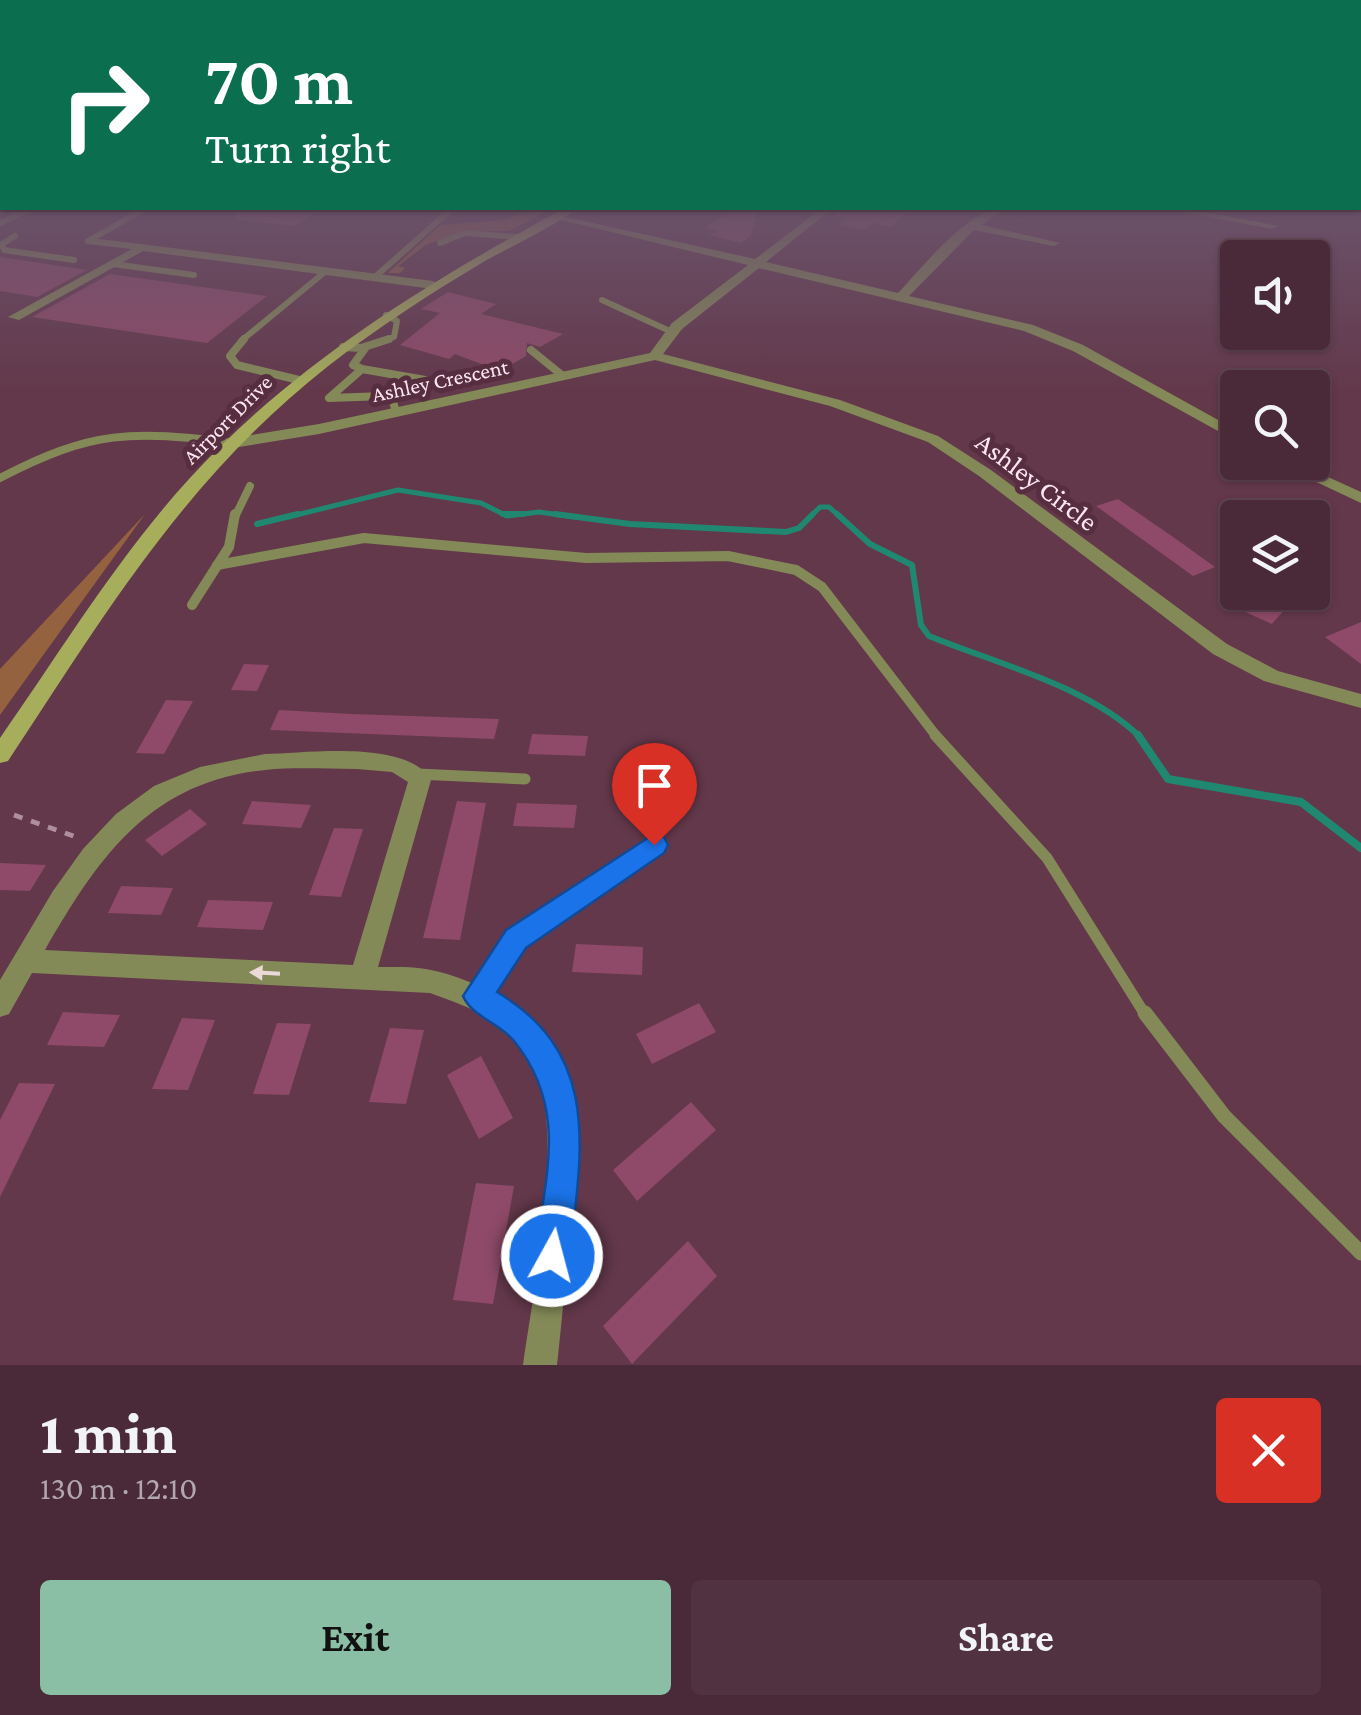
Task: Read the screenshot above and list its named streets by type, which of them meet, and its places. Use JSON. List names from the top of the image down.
{
  "streets": {
    "street": ["Ashley Crescent", "Airport Drive", "Ashley Circle"]
  },
  "crossings": [
    ["Ashley Crescent", "Airport Drive"],
    ["Ashley Crescent", "Ashley Circle"]
  ],
  "page": {
    "turn": ["70 m", "Turn right"],
    "heading": ["1 min", "130 m · 12:10"],
    "buttons": ["Exit", "Share"]
  }
}
